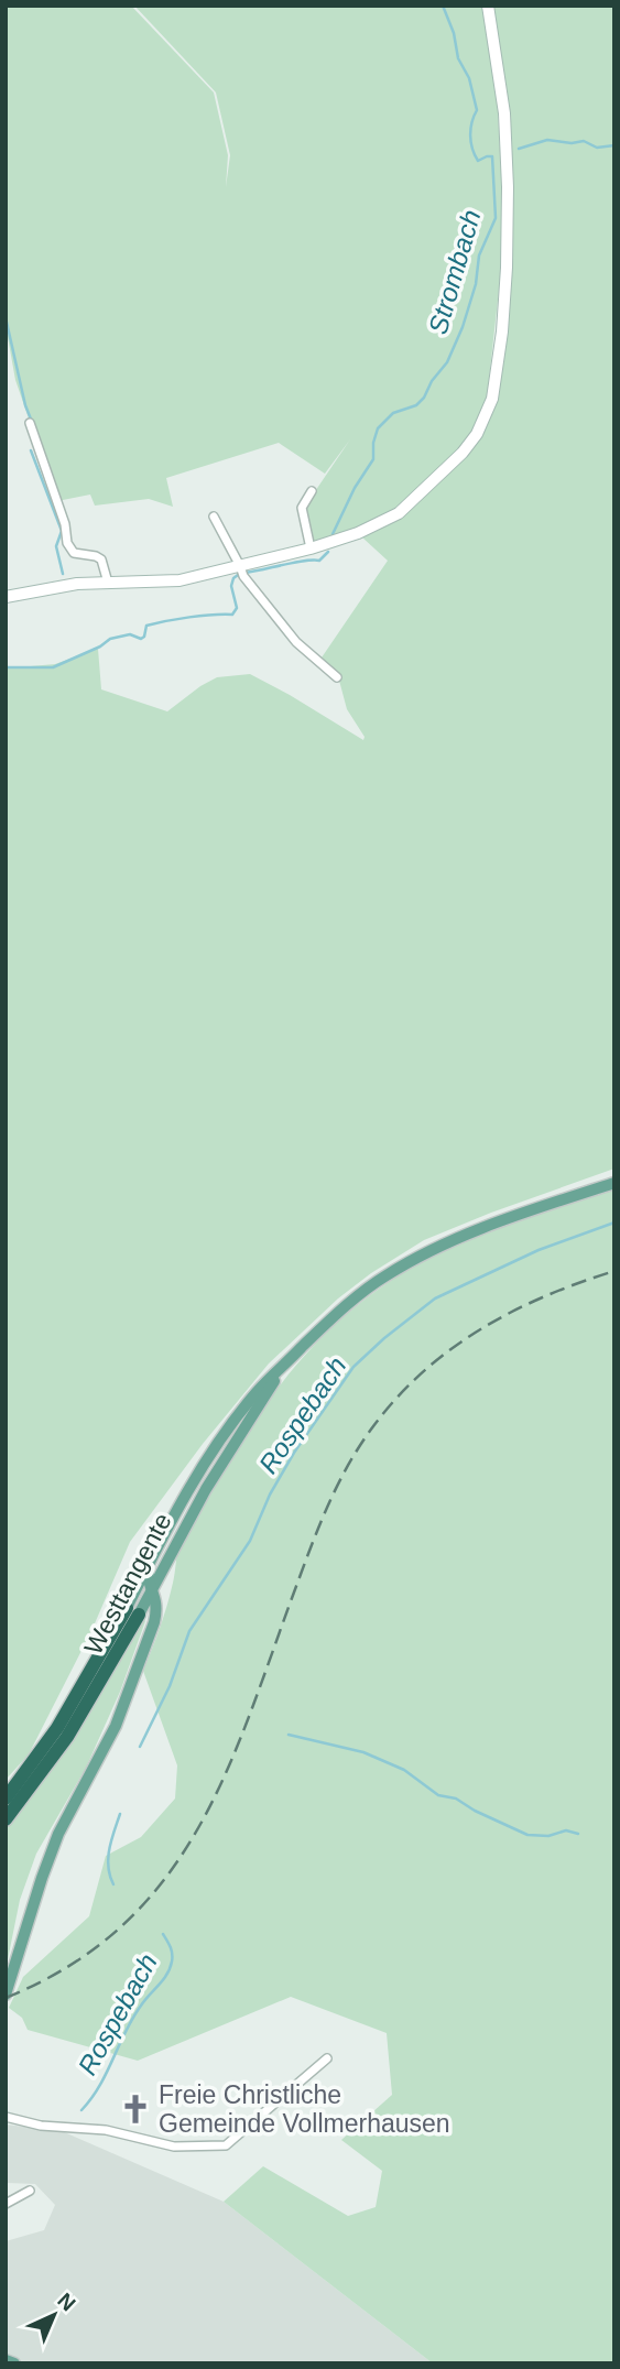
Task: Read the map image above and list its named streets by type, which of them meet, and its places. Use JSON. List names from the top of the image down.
{
  "streets": {
    "highway": ["Westtangente"]
  },
  "water": ["Strombach", "Rospebach"],
  "places": {
    "church": ["Freie Christliche Gemeinde Vollmerhausen"]
  },
  "north": "top right"
}
